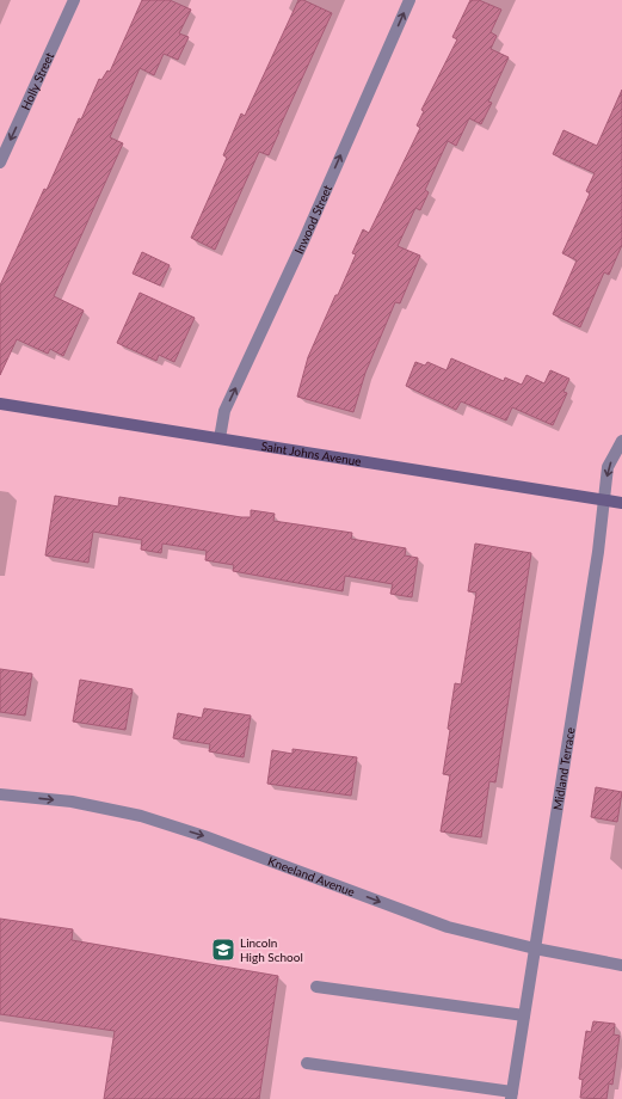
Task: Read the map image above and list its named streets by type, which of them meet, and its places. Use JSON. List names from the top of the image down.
{
  "streets": {
    "street": [
      "Holly Street",
      "Inwood Street",
      "Saint Johns Avenue",
      "Midland Terrace",
      "Kneeland Avenue"
    ]
  },
  "crossings": [
    ["Inwood Street", "Saint Johns Avenue"],
    ["Saint Johns Avenue", "Midland Terrace"],
    ["Midland Terrace", "Kneeland Avenue"]
  ],
  "one_way": ["Holly Street", "Inwood Street"],
  "places": {
    "school or university": ["Lincoln High School"]
  }
}
